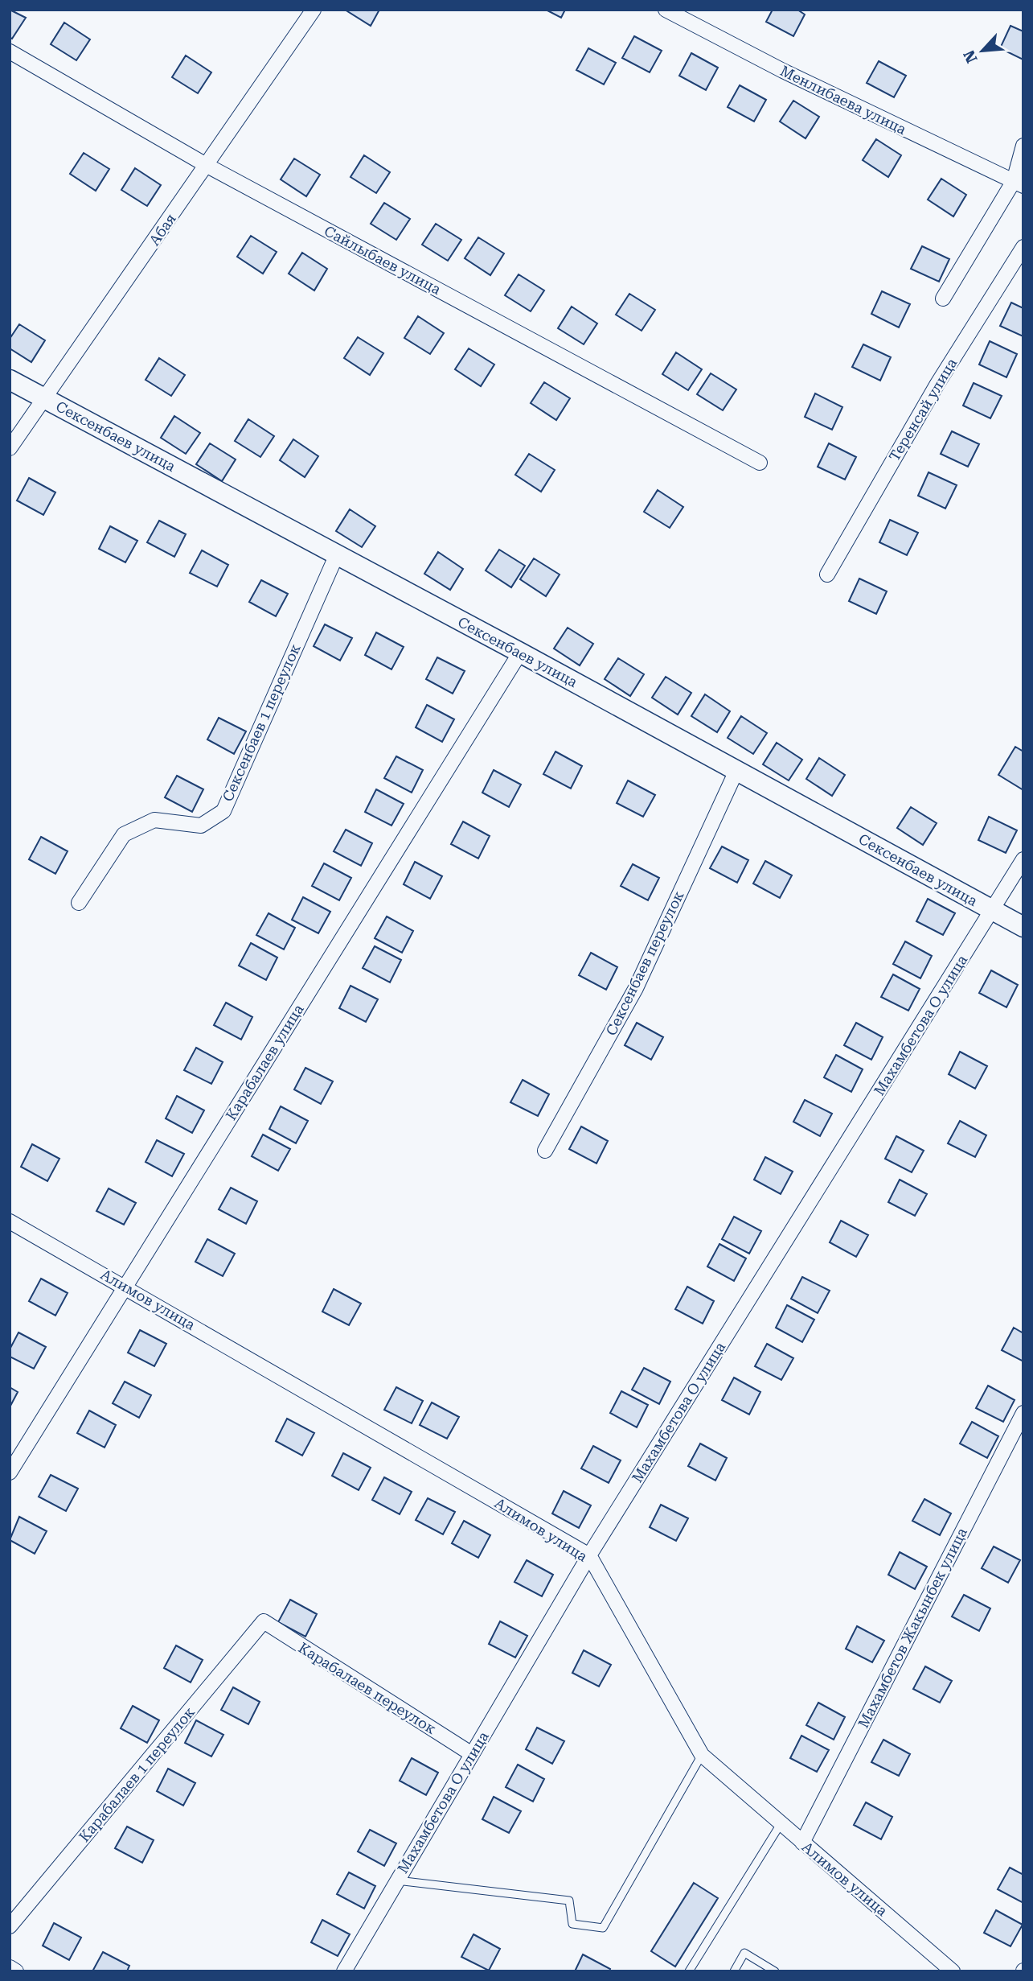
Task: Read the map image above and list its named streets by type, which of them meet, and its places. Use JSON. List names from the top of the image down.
{
  "streets": {
    "street": [
      "Менлибаева улица",
      "Абая",
      "Сайлыбаев улица",
      "Теренсай улица",
      "Сексенбаев улица",
      "Сексенбаев 1 переулок",
      "Сексенбаев переулок",
      "Махамбетова О улица",
      "Карабалаев улица",
      "Алимов улица",
      "Махамбетов Жакынбек улица",
      "Карабалаев переулок",
      "Карабалаев 1 переулок"
    ]
  },
  "crossings": [
    ["Абая", "Сайлыбаев улица"],
    ["Абая", "Сексенбаев улица"],
    ["Сексенбаев улица", "Сексенбаев 1 переулок"],
    ["Сексенбаев улица", "Сексенбаев переулок"],
    ["Сексенбаев улица", "Махамбетова О улица"],
    ["Сексенбаев улица", "Карабалаев улица"],
    ["Махамбетова О улица", "Алимов улица"],
    ["Махамбетова О улица", "Карабалаев переулок"],
    ["Карабалаев улица", "Алимов улица"],
    ["Алимов улица", "Махамбетов Жакынбек улица"],
    ["Карабалаев переулок", "Карабалаев 1 переулок"]
  ],
  "north": "bottom left"
}
